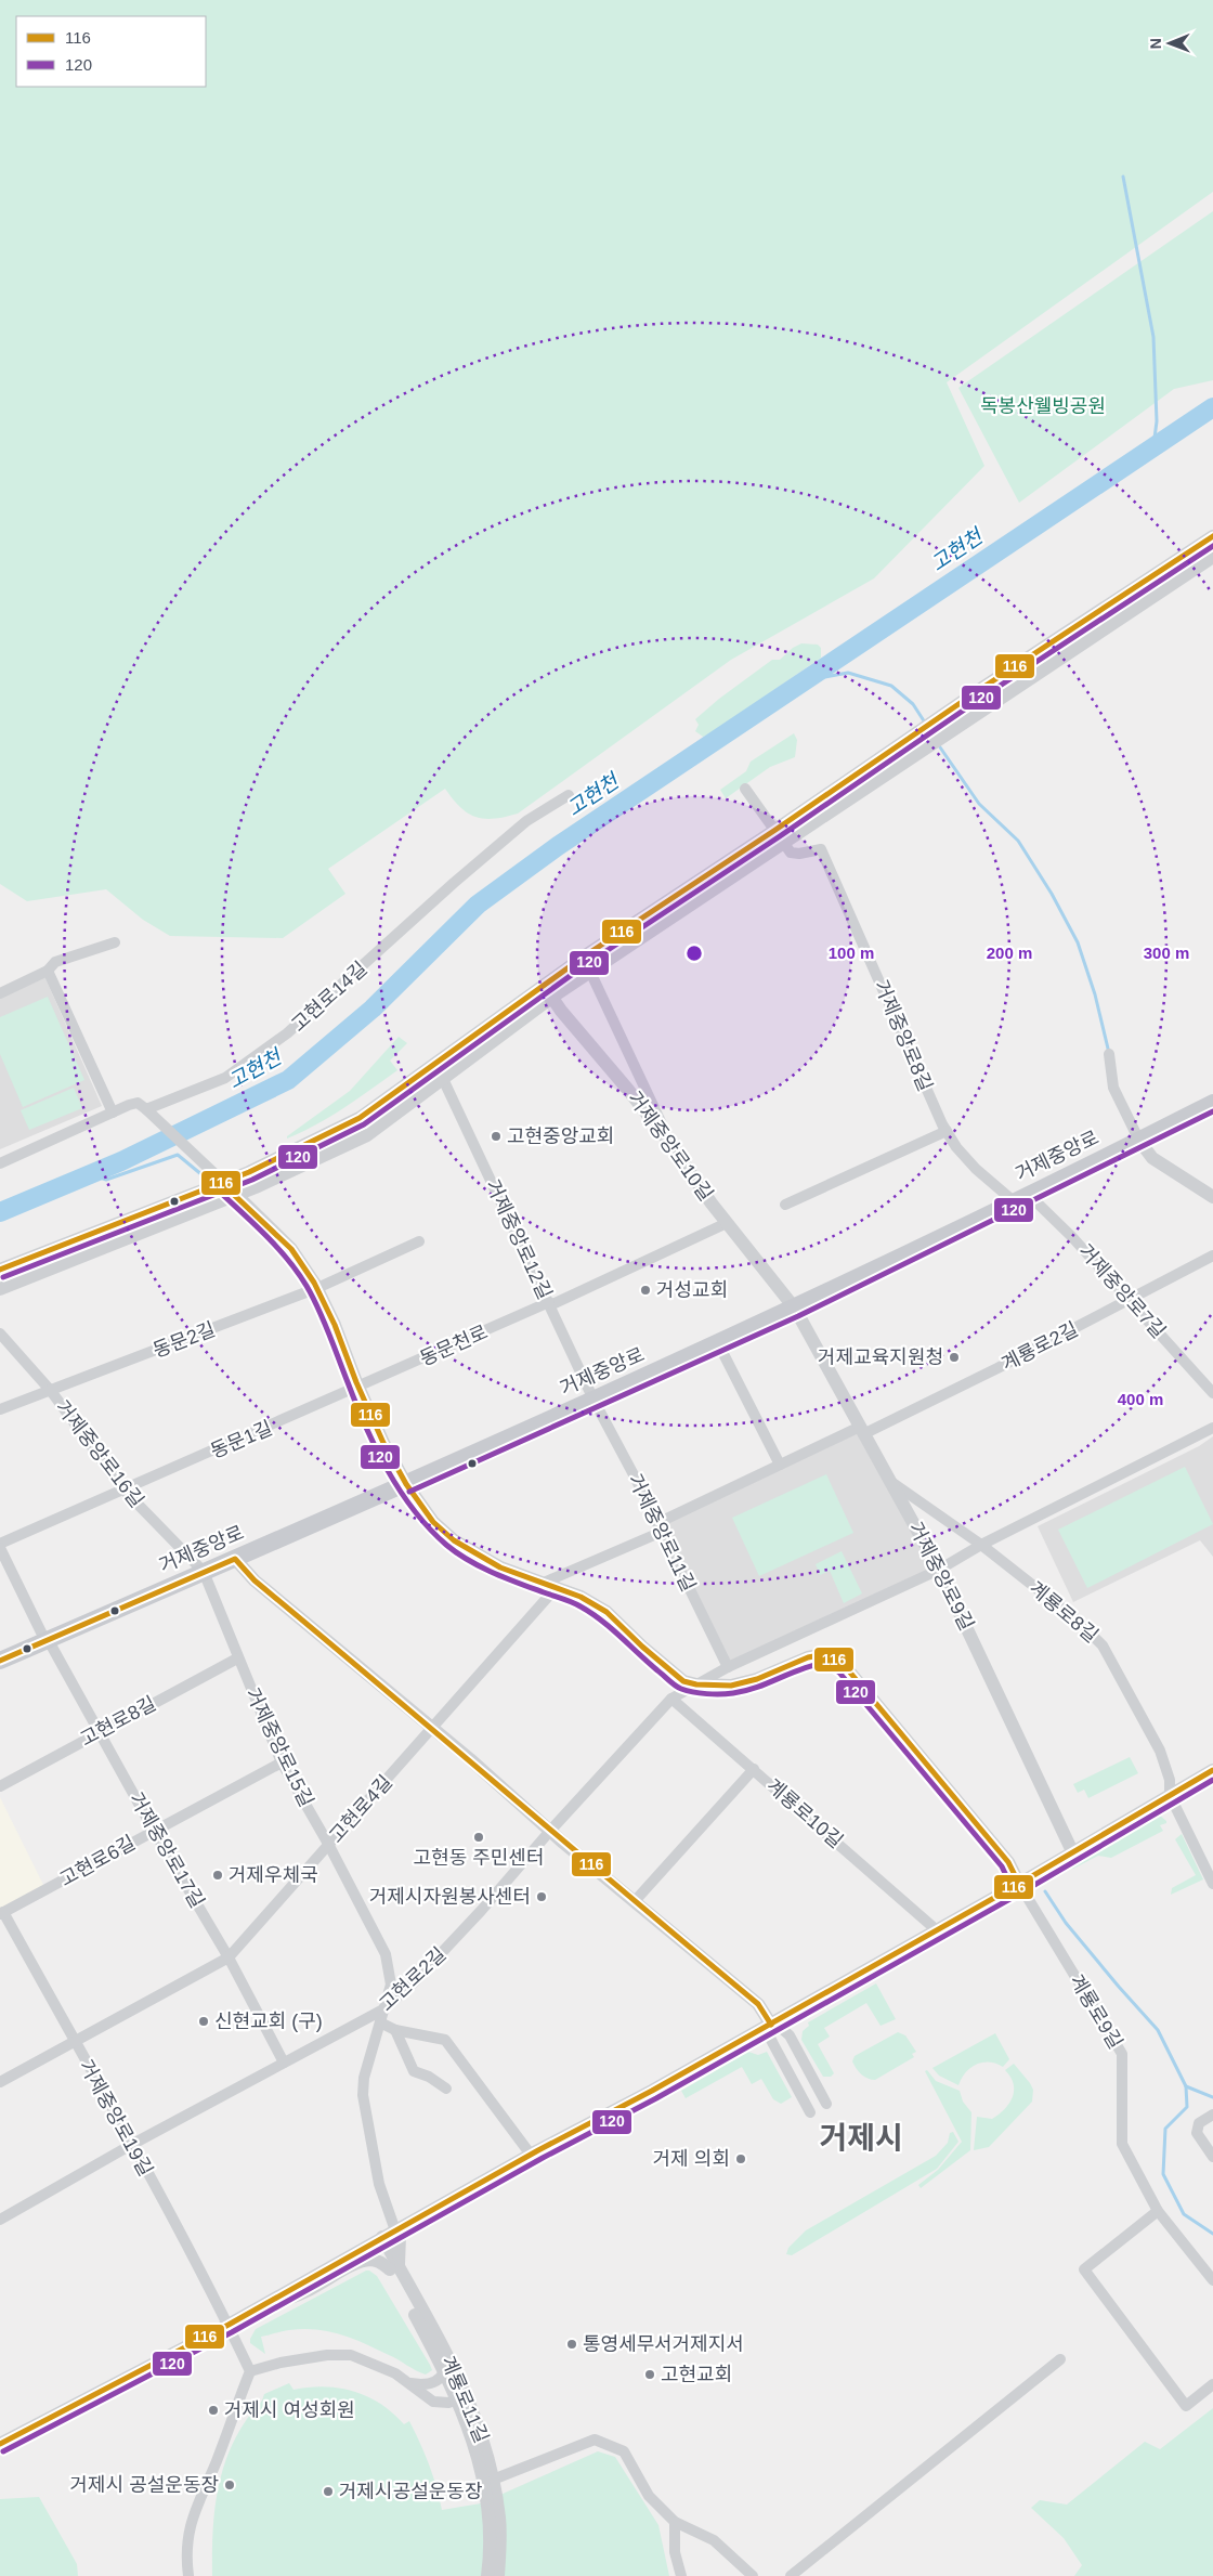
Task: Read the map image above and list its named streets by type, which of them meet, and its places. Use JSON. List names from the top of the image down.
{
  "streets": {
    "main road": ["거제중앙로"],
    "street": [
      "고현로14길",
      "거제중앙로8길",
      "거제중앙로10길",
      "거제중앙로12길",
      "거제중앙로7길",
      "동문2길",
      "동문천로",
      "계룡로2길",
      "동문1길",
      "거제중앙로16길",
      "거제중앙로11길",
      "거제중앙로9길",
      "계룡로8길",
      "고현로8길",
      "거제중앙로15길",
      "고현로4길",
      "계룡로10길",
      "거제중앙로17길",
      "고현로6길",
      "고현로2길",
      "계룡로9길",
      "거제중앙로19길",
      "계룡로11길"
    ]
  },
  "crossings": [
    ["거제중앙로8길", "거제중앙로"],
    ["거제중앙로8길", "거제중앙로7길"],
    ["거제중앙로10길", "거제중앙로"],
    ["거제중앙로10길", "동문천로"],
    ["거제중앙로10길", "거제중앙로9길"],
    ["거제중앙로", "거제중앙로12길"],
    ["거제중앙로", "거제중앙로7길"],
    ["거제중앙로", "거제중앙로16길"],
    ["거제중앙로", "거제중앙로11길"],
    ["거제중앙로", "거제중앙로9길"],
    ["거제중앙로", "거제중앙로15길"],
    ["거제중앙로", "거제중앙로17길"],
    ["거제중앙로12길", "동문천로"],
    ["거제중앙로12길", "거제중앙로11길"],
    ["거제중앙로7길", "계룡로2길"],
    ["동문2길", "거제중앙로16길"],
    ["동문천로", "동문1길"],
    ["계룡로2길", "거제중앙로11길"],
    ["계룡로2길", "거제중앙로9길"],
    ["계룡로2길", "고현로4길"],
    ["동문1길", "거제중앙로16길"],
    ["거제중앙로16길", "거제중앙로15길"],
    ["거제중앙로11길", "고현로2길"],
    ["거제중앙로9길", "계룡로8길"],
    ["거제중앙로9길", "고현로2길"],
    ["계룡로8길", "고현로2길"],
    ["고현로8길", "거제중앙로15길"],
    ["고현로8길", "거제중앙로17길"],
    ["거제중앙로15길", "고현로4길"],
    ["거제중앙로15길", "고현로6길"],
    ["거제중앙로15길", "고현로2길"],
    ["거제중앙로15길", "계룡로11길"],
    ["고현로4길", "거제중앙로17길"],
    ["고현로4길", "거제중앙로19길"],
    ["계룡로10길", "고현로2길"],
    ["거제중앙로17길", "고현로6길"],
    ["거제중앙로17길", "고현로2길"],
    ["고현로6길", "거제중앙로19길"],
    ["고현로2길", "거제중앙로19길"]
  ],
  "districts": ["거제시"],
  "water": ["고현천"],
  "parks": ["독봉산웰빙공원"],
  "places": [
    "고현중앙교회",
    "거성교회",
    "거제교육지원청",
    "고현동 주민센터",
    "거제우체국",
    "거제시자원봉사센터",
    "신현교회 (구)",
    "거제 의회",
    "통영세무서거제지서",
    "고현교회",
    "거제시 여성회원",
    "거제시 공설운동장",
    "거제시공설운동장"
  ],
  "lines": ["transit line 116", "transit line 120"],
  "legend": ["116", "120"],
  "north": "left",
  "rings": [
    "100 m",
    "200 m",
    "300 m",
    "400 m"
  ]
}
